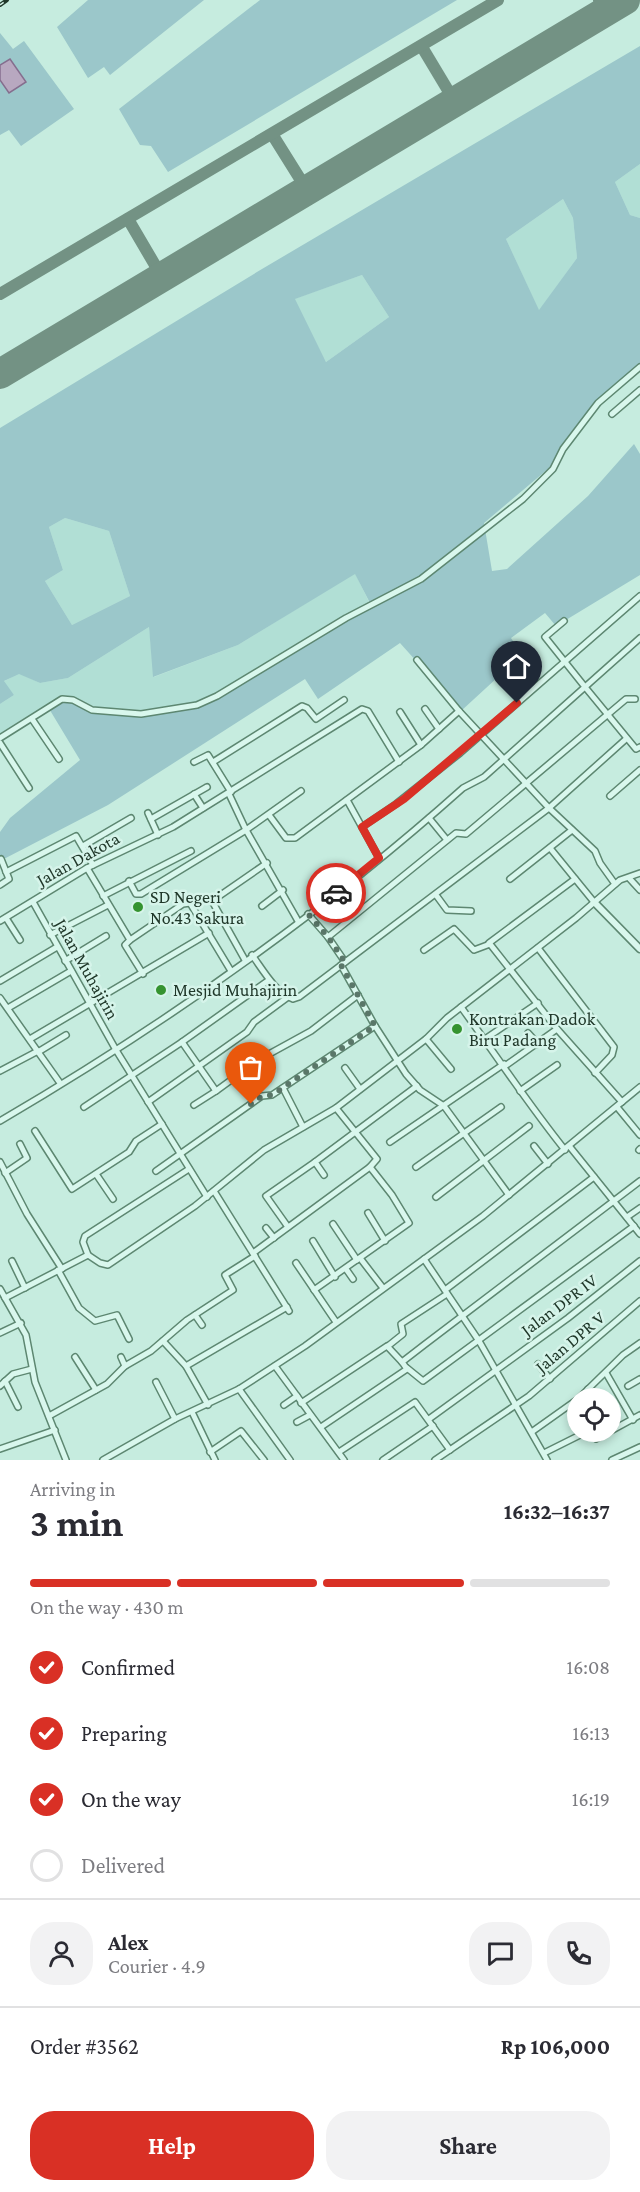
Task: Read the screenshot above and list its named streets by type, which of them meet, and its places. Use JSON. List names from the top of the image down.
{
  "streets": {
    "street": [
      "Jalan Dakota",
      "Jalan Muhajirin",
      "Jalan DPR IV",
      "Jalan DPR V"
    ]
  },
  "crossings": [
    ["Jalan Dakota", "Jalan Muhajirin"]
  ],
  "places": ["SD Negeri No.43 Sakura", "Mesjid Muhajirin", "Kontrakan Dadok Biru Padang"],
  "page": {
    "heading": ["3 min", "Arriving in", "16:32–16:37"],
    "panel": [
      "Alex",
      "Courier · 4.9",
      "Order #3562",
      "Rp 106,000"
    ],
    "bar": "On the way · 430 m",
    "list": [
      ["Confirmed", "16:08"],
      ["Preparing", "16:13"],
      ["On the way", "16:19"],
      "Delivered"
    ],
    "buttons": ["Help", "Share"]
  }
}
